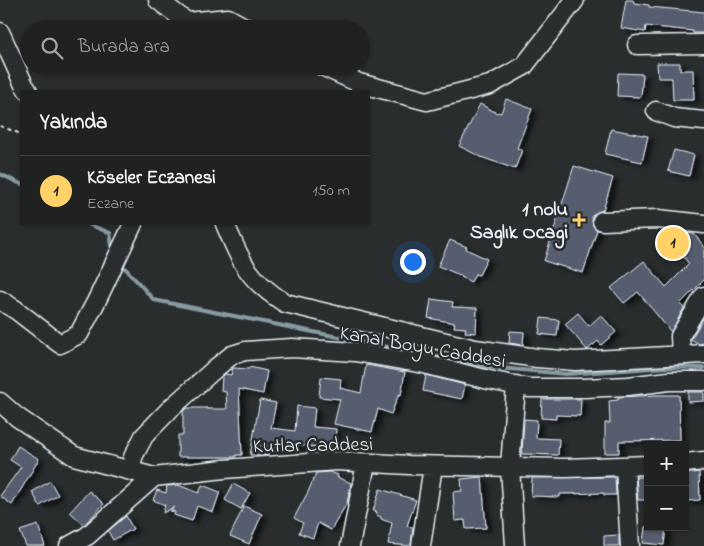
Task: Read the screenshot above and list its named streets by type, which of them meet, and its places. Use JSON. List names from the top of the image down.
{
  "streets": {
    "street": ["Kanal Boyu Caddesi", "Kutlar Caddesi"]
  },
  "crossings": [
    ["Kanal Boyu Caddesi", "Kutlar Caddesi"]
  ],
  "places": {
    "health": ["1 nolu Saglık Ocagi"]
  },
  "page": {
    "search": "Burada ara",
    "heading": "Yakında",
    "list": [
      {
        "mark": "1",
        "name": "Köseler Eczanesi",
        "note": "Eczane",
        "value": "150 m"
      }
    ],
    "pins": "1",
    "map_buttons": ["+", "−"]
  }
}
